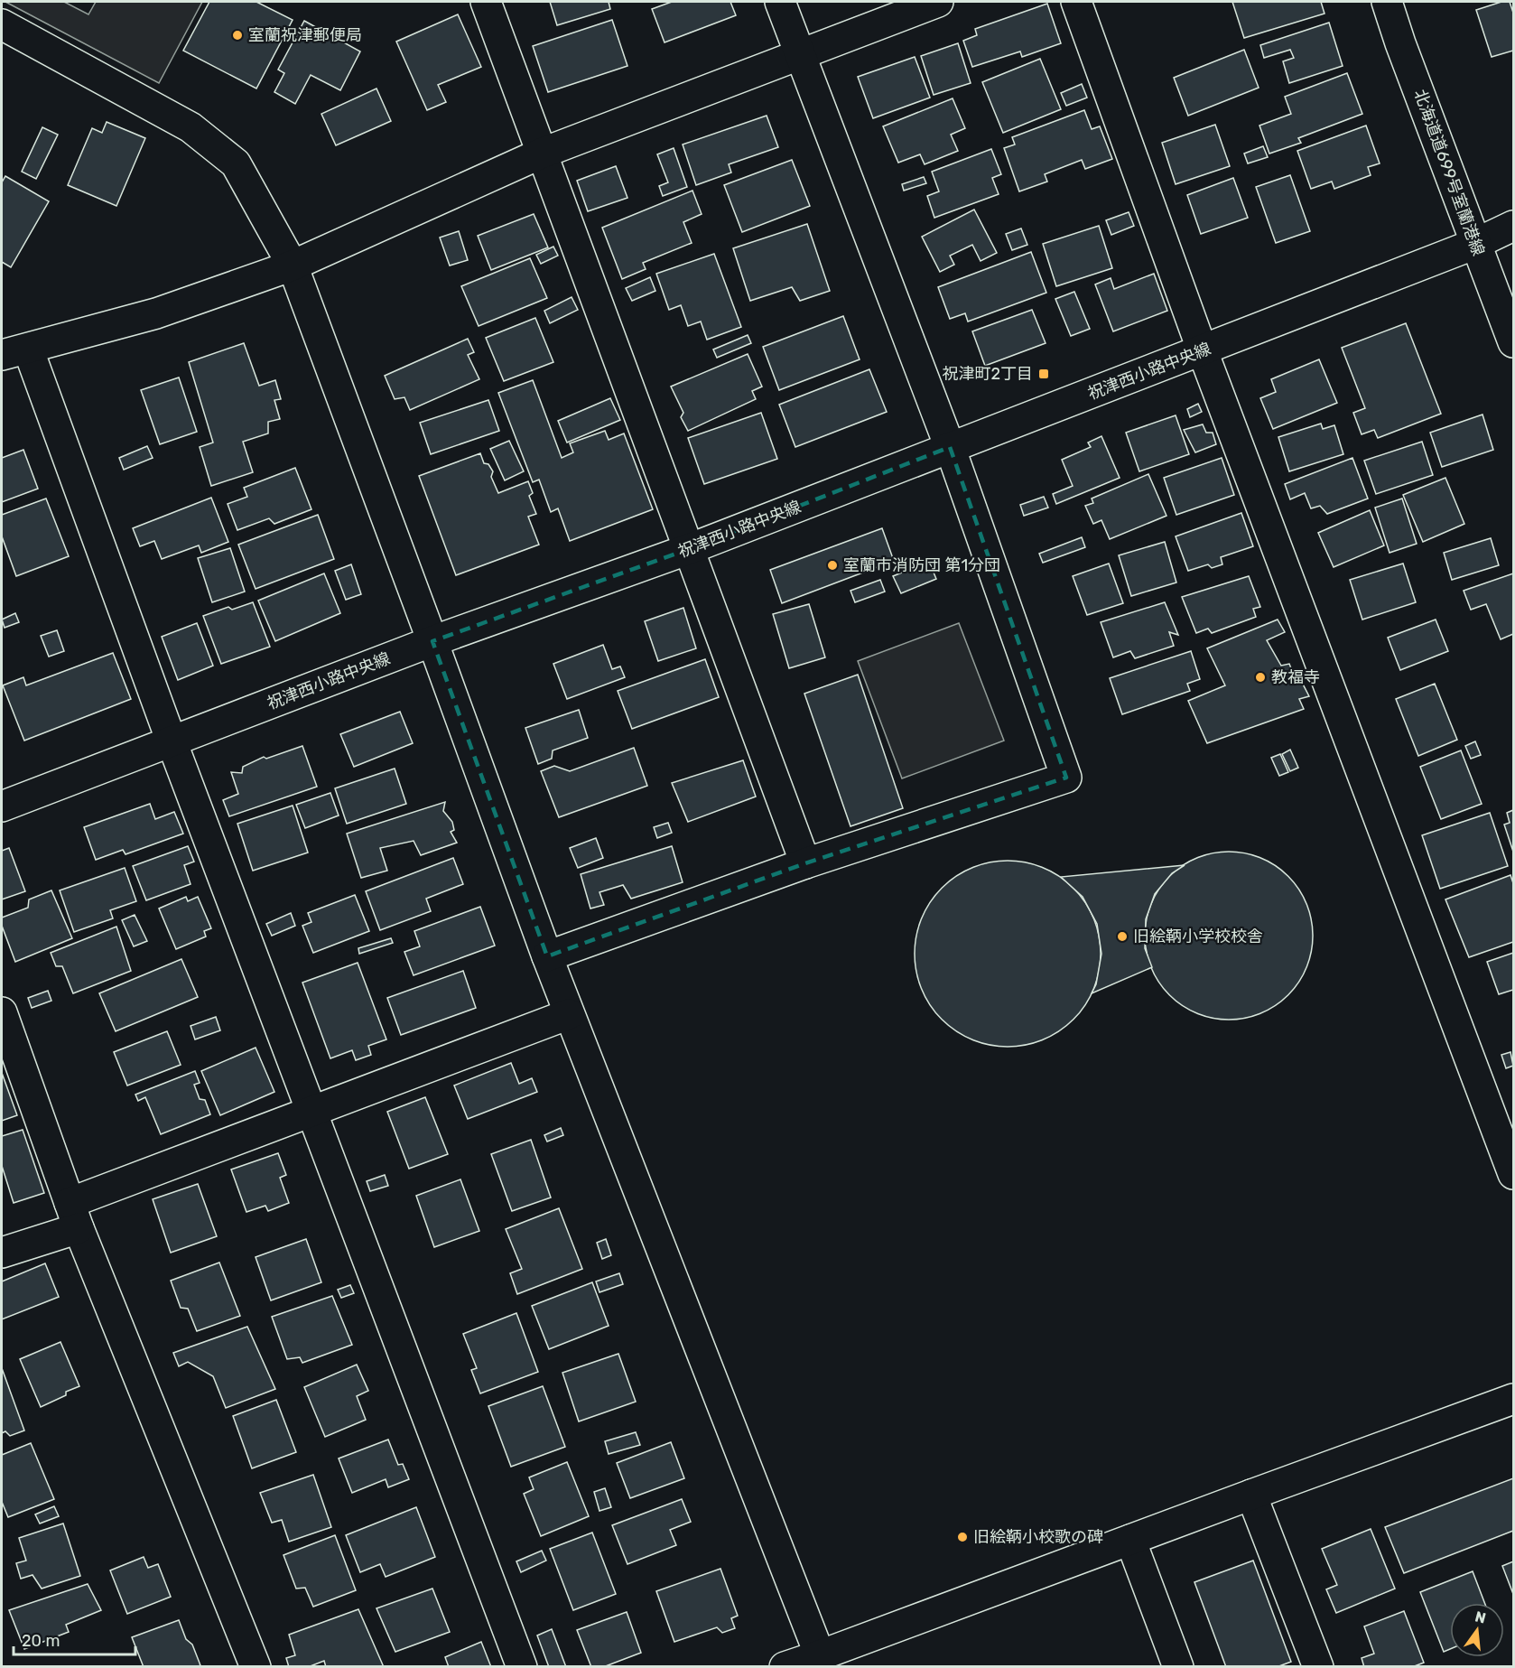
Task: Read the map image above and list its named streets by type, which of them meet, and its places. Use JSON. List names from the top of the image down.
{
  "streets": {
    "street": ["北海道道699号室蘭港線", "祝津西小路中央線"]
  },
  "crossings": [
    ["北海道道699号室蘭港線", "祝津西小路中央線"]
  ],
  "places": {
    "other": [
      "室蘭祝津郵便局",
      "室蘭市消防団 第1分団",
      "教福寺",
      "旧絵鞆小学校校舎",
      "旧絵鞆小校歌の碑"
    ],
    "transit": ["祝津町2丁目"]
  },
  "scale_bar": "20 m",
  "north": "top"
}
